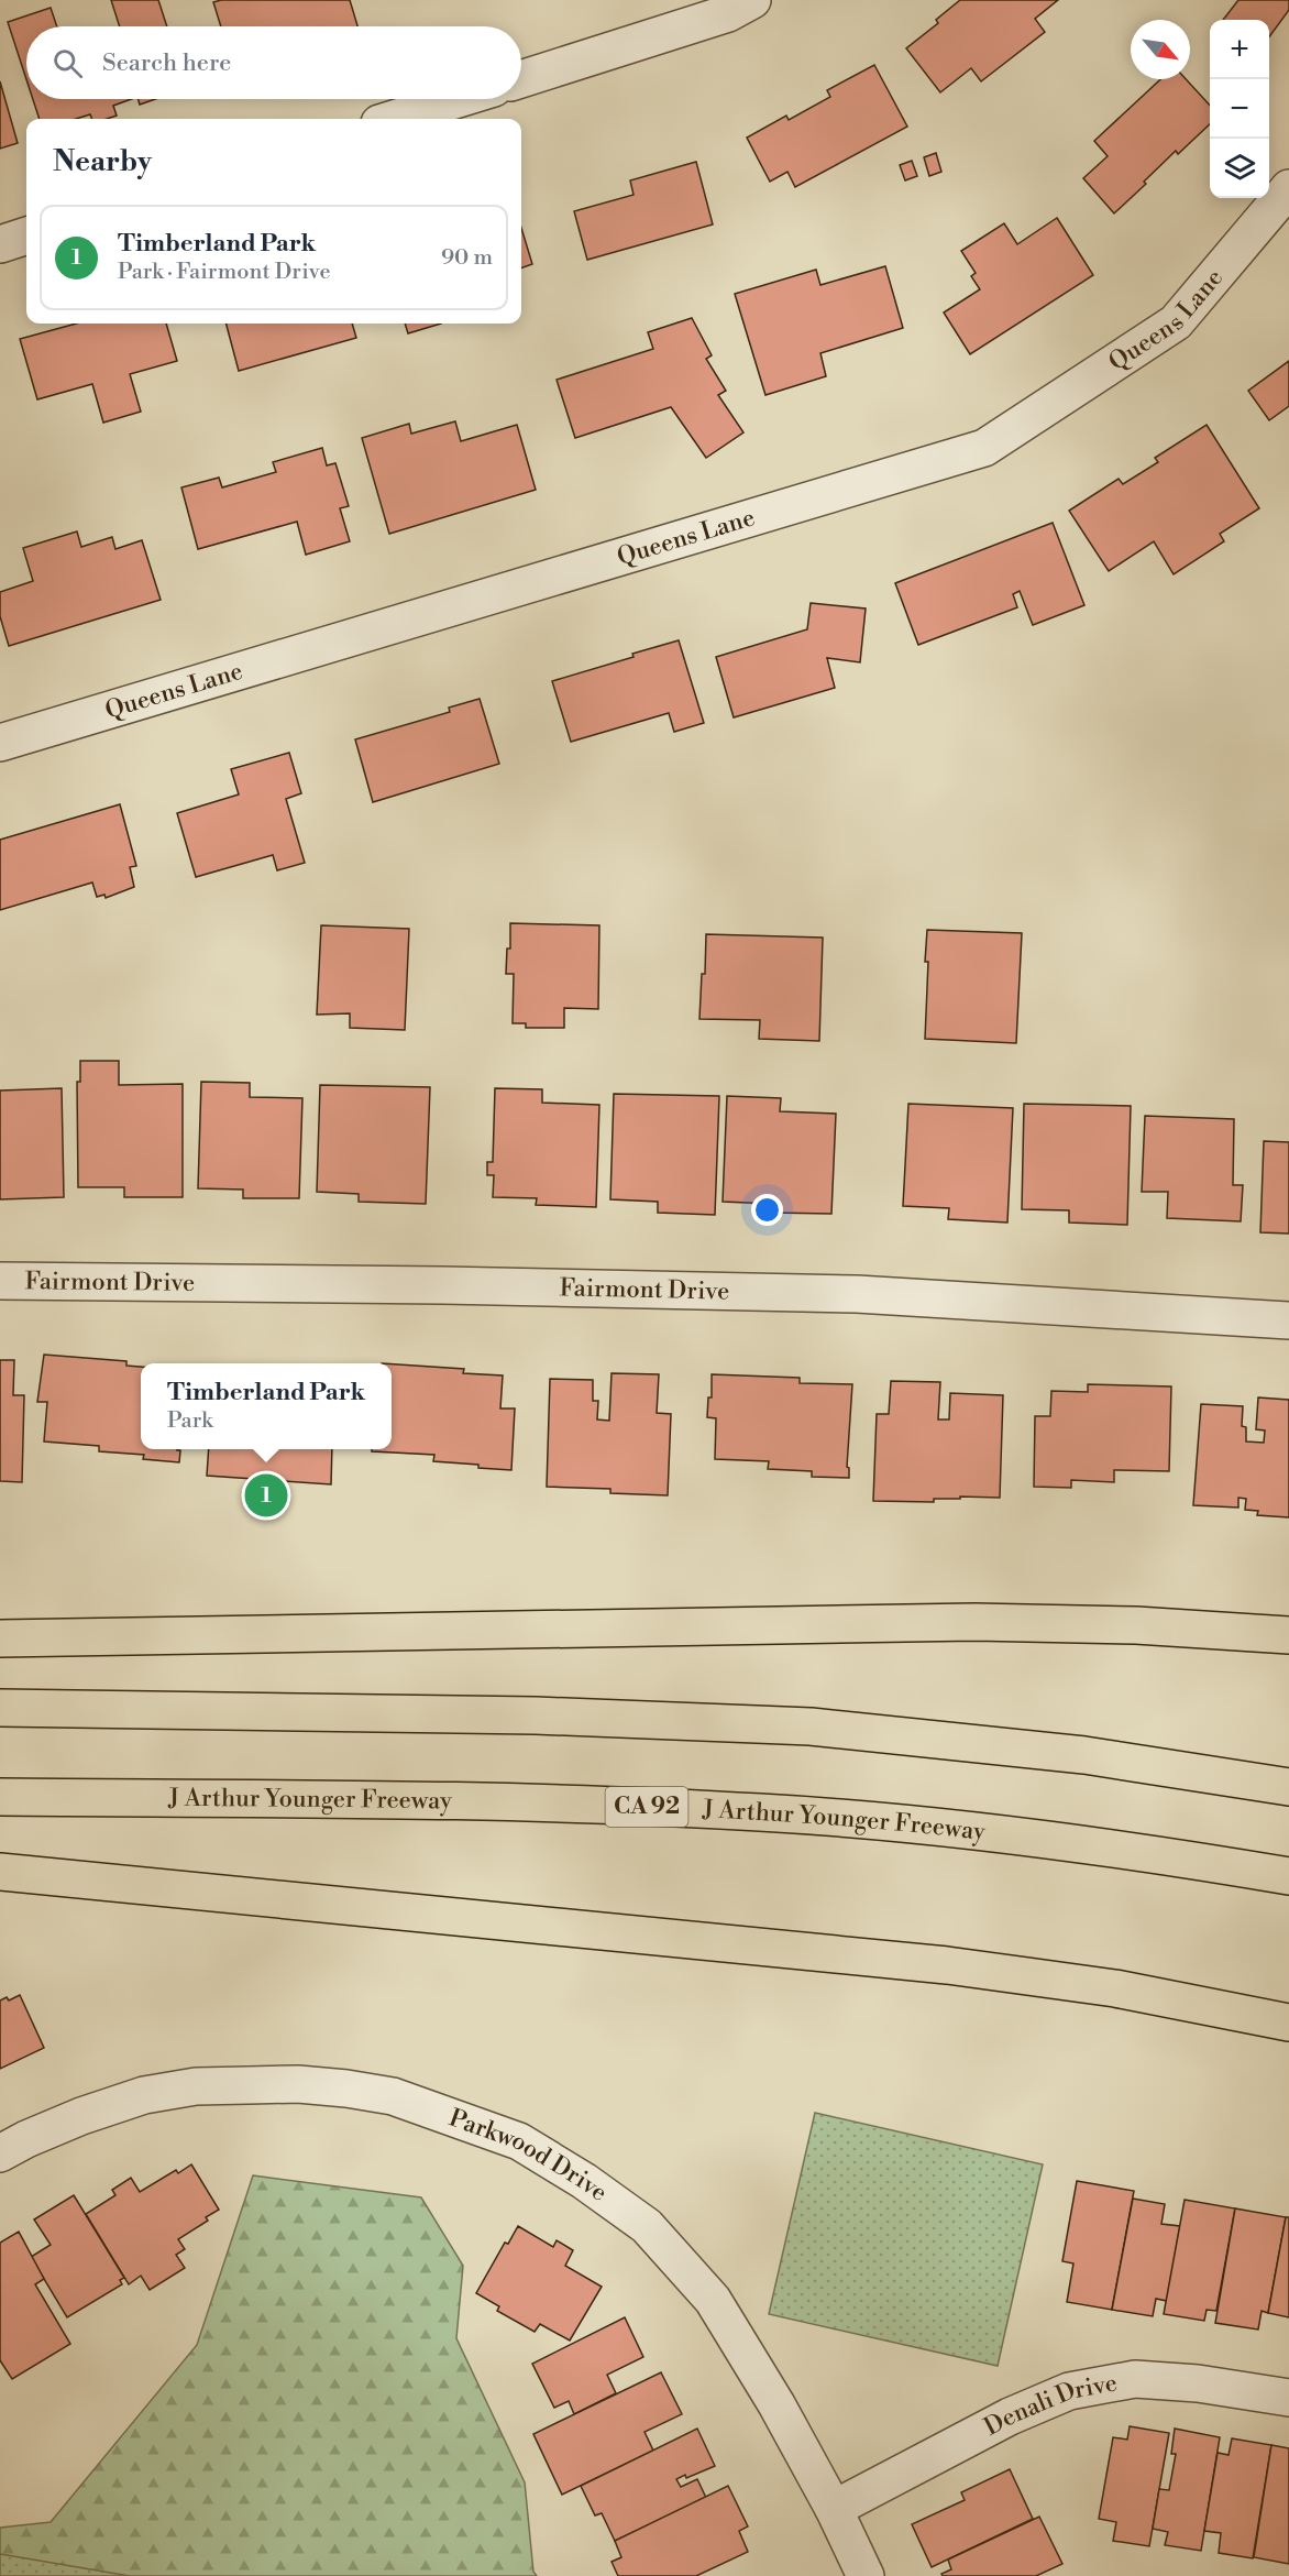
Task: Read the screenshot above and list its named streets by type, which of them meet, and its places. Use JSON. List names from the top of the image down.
{
  "streets": {
    "highway": ["J Arthur Younger Freeway", "CA 92"],
    "street": [
      "Queens Lane",
      "Fairmont Drive",
      "Parkwood Drive",
      "Denali Drive"
    ]
  },
  "crossings": [
    ["Parkwood Drive", "Denali Drive"]
  ],
  "north": "bottom right",
  "page": {
    "map_buttons": ["+", "−"],
    "search": "Search here",
    "heading": "Nearby",
    "list": [
      {
        "mark": "1",
        "name": "Timberland Park",
        "note": "Park · Fairmont Drive",
        "value": "90 m"
      }
    ],
    "popup": ["Timberland Park", "Park"],
    "pins": "1"
  }
}
